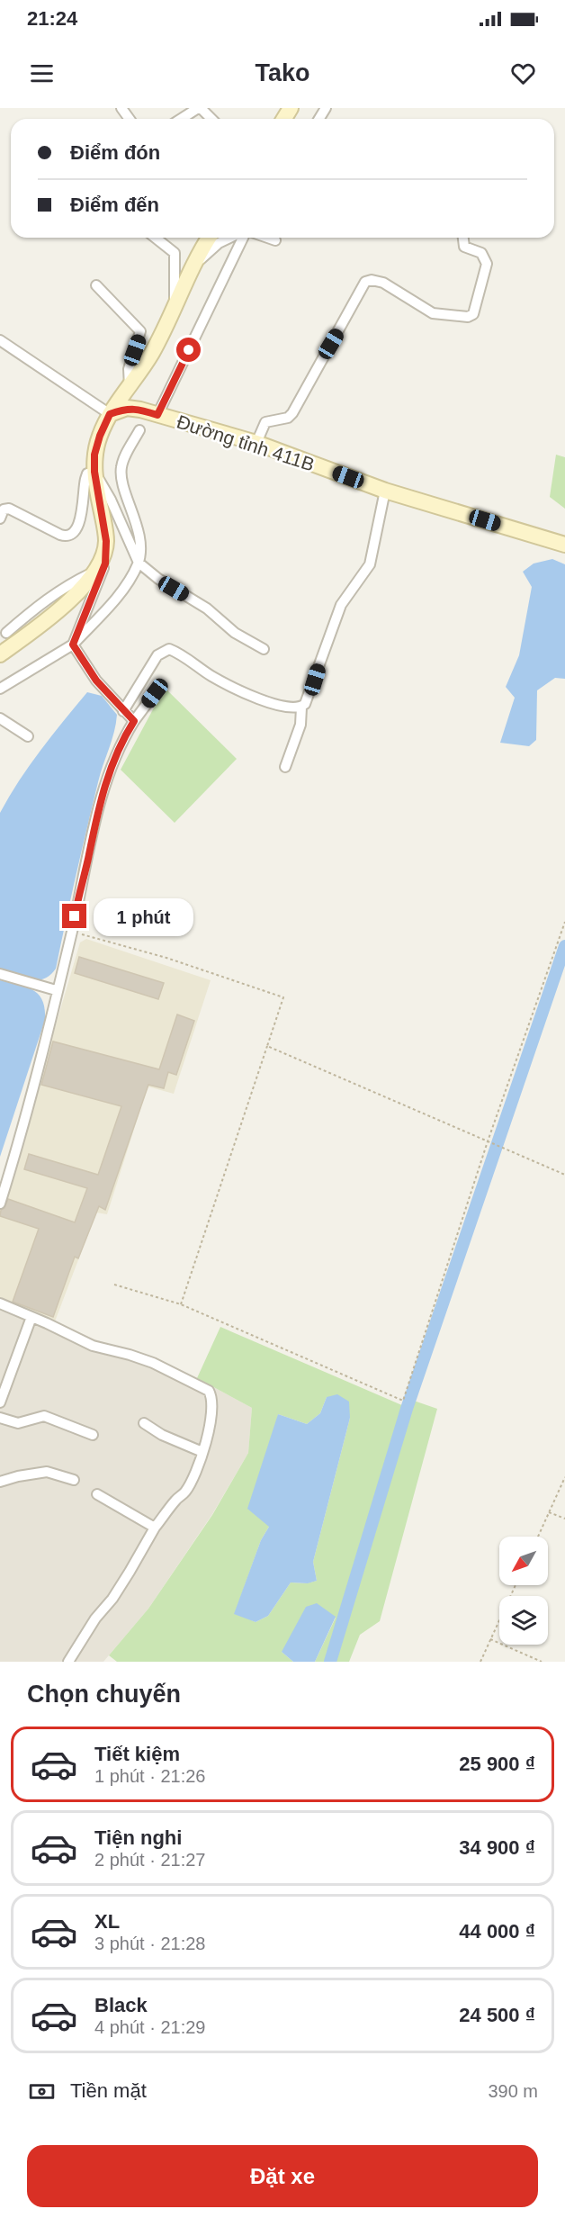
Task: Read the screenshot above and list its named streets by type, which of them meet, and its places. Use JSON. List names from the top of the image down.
{
  "streets": {
    "main road": ["Đường tỉnh 411B"]
  },
  "north": "bottom left",
  "page": {
    "status": "21:24",
    "header": "Tako",
    "banner": ["Điểm đón", "Điểm đến"],
    "bubble": "1 phút",
    "heading": "Chọn chuyến",
    "list": [
      {
        "name": "Tiết kiệm",
        "note": "1 phút · 21:26",
        "value": "25 900 ₫"
      },
      {
        "name": "Tiện nghi",
        "note": "2 phút · 21:27",
        "value": "34 900 ₫"
      },
      {
        "name": "XL",
        "note": "3 phút · 21:28",
        "value": "44 000 ₫"
      },
      {
        "name": "Black",
        "note": "4 phút · 21:29",
        "value": "24 500 ₫"
      }
    ],
    "pay": ["Tiền mặt", "390 m"],
    "buttons": "Đặt xe"
  }
}
